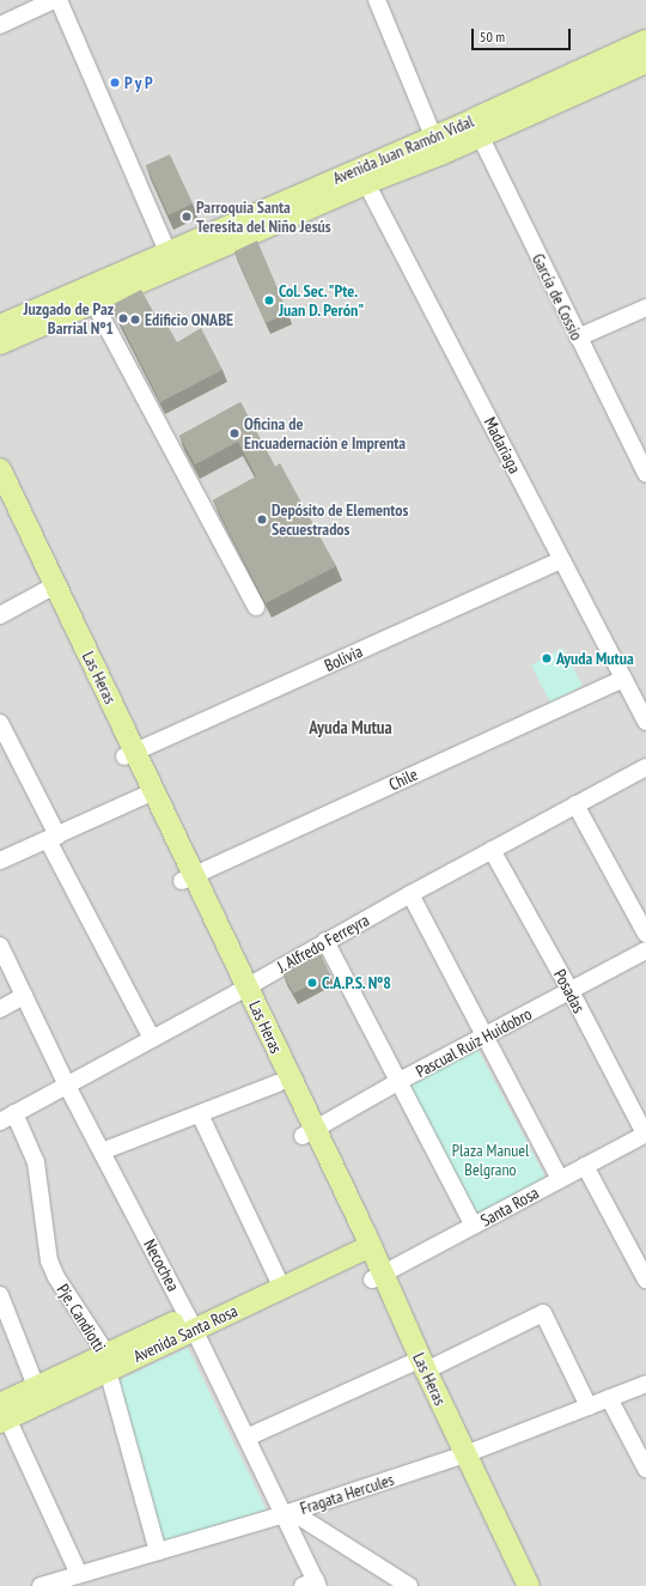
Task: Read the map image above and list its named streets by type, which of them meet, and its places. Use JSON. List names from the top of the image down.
{
  "streets": {
    "main road": ["Avenida Juan Ramón Vidal", "Las Heras", "Avenida Santa Rosa"],
    "street": [
      "García de Cossio",
      "Madariaga",
      "Bolivia",
      "Chile",
      "J. Alfredo Ferreyra",
      "Posadas",
      "Pascual Ruiz Huidobro",
      "Santa Rosa",
      "Necochea",
      "Pje. Candiotti",
      "Fragata Hercules"
    ]
  },
  "crossings": [
    ["Avenida Juan Ramón Vidal", "García de Cossio"],
    ["Avenida Juan Ramón Vidal", "Madariaga"],
    ["Madariaga", "Bolivia"],
    ["Madariaga", "Chile"],
    ["Bolivia", "Las Heras"],
    ["Las Heras", "Chile"],
    ["Las Heras", "J. Alfredo Ferreyra"],
    ["Las Heras", "Pascual Ruiz Huidobro"],
    ["Las Heras", "Santa Rosa"],
    ["Las Heras", "Avenida Santa Rosa"],
    ["Las Heras", "Fragata Hercules"],
    ["J. Alfredo Ferreyra", "Posadas"],
    ["J. Alfredo Ferreyra", "Necochea"],
    ["J. Alfredo Ferreyra", "Pje. Candiotti"],
    ["Posadas", "Pascual Ruiz Huidobro"],
    ["Posadas", "Santa Rosa"],
    ["Necochea", "Avenida Santa Rosa"],
    ["Necochea", "Fragata Hercules"],
    ["Pje. Candiotti", "Avenida Santa Rosa"],
    ["Pje. Candiotti", "Fragata Hercules"]
  ],
  "districts": ["Ayuda Mutua"],
  "parks": ["Plaza Manuel Belgrano"],
  "places": [
    "P y P",
    "Parroquia Santa Teresita del Niño Jesús",
    "Col. Sec. \"Pte. Juan D. Perón\"",
    "Juzgado de Paz Barrial Nº1",
    "Edificio ONABE",
    "Oficina de Encuadernación e Imprenta",
    "Depósito de Elementos Secuestrados",
    "Ayuda Mutua",
    "C.A.P.S. Nº8"
  ],
  "scale_bar": "50 m"
}
